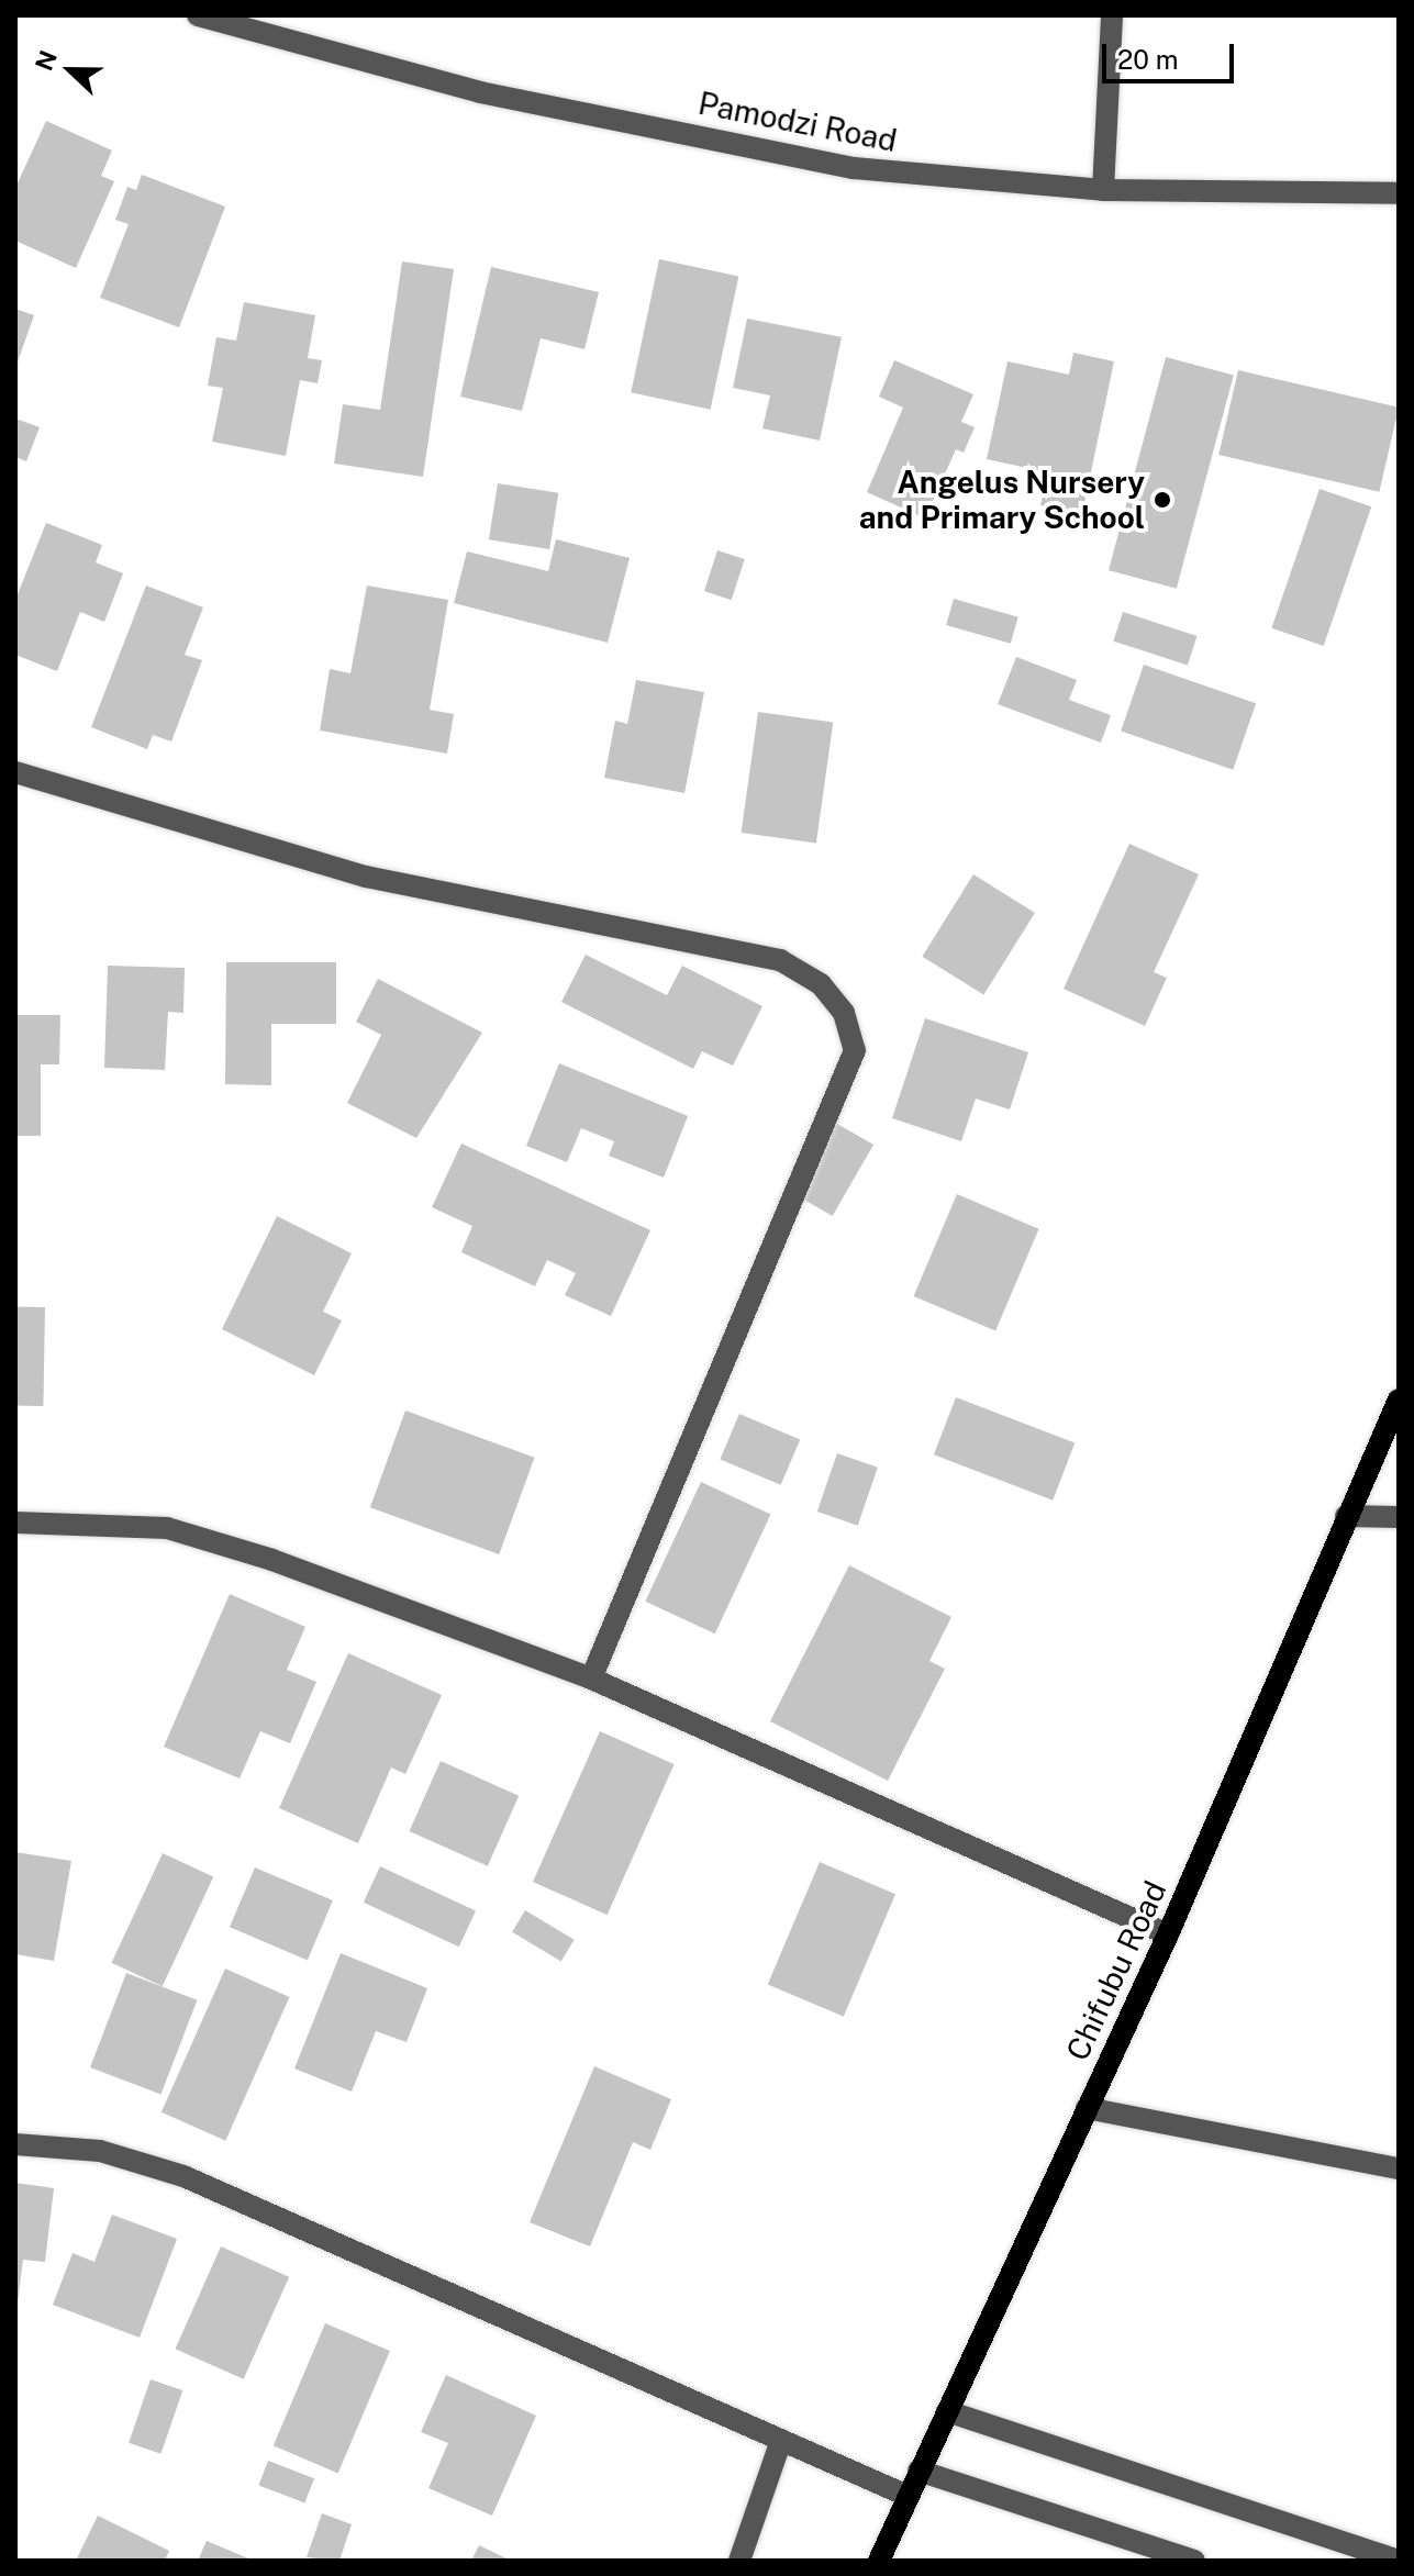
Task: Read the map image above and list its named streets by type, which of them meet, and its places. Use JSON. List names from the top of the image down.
{
  "streets": {
    "main road": ["Chifubu Road"],
    "street": ["Pamodzi Road"]
  },
  "places": ["Angelus Nursery and Primary School"],
  "scale_bar": "20 m",
  "north": "left"
}
